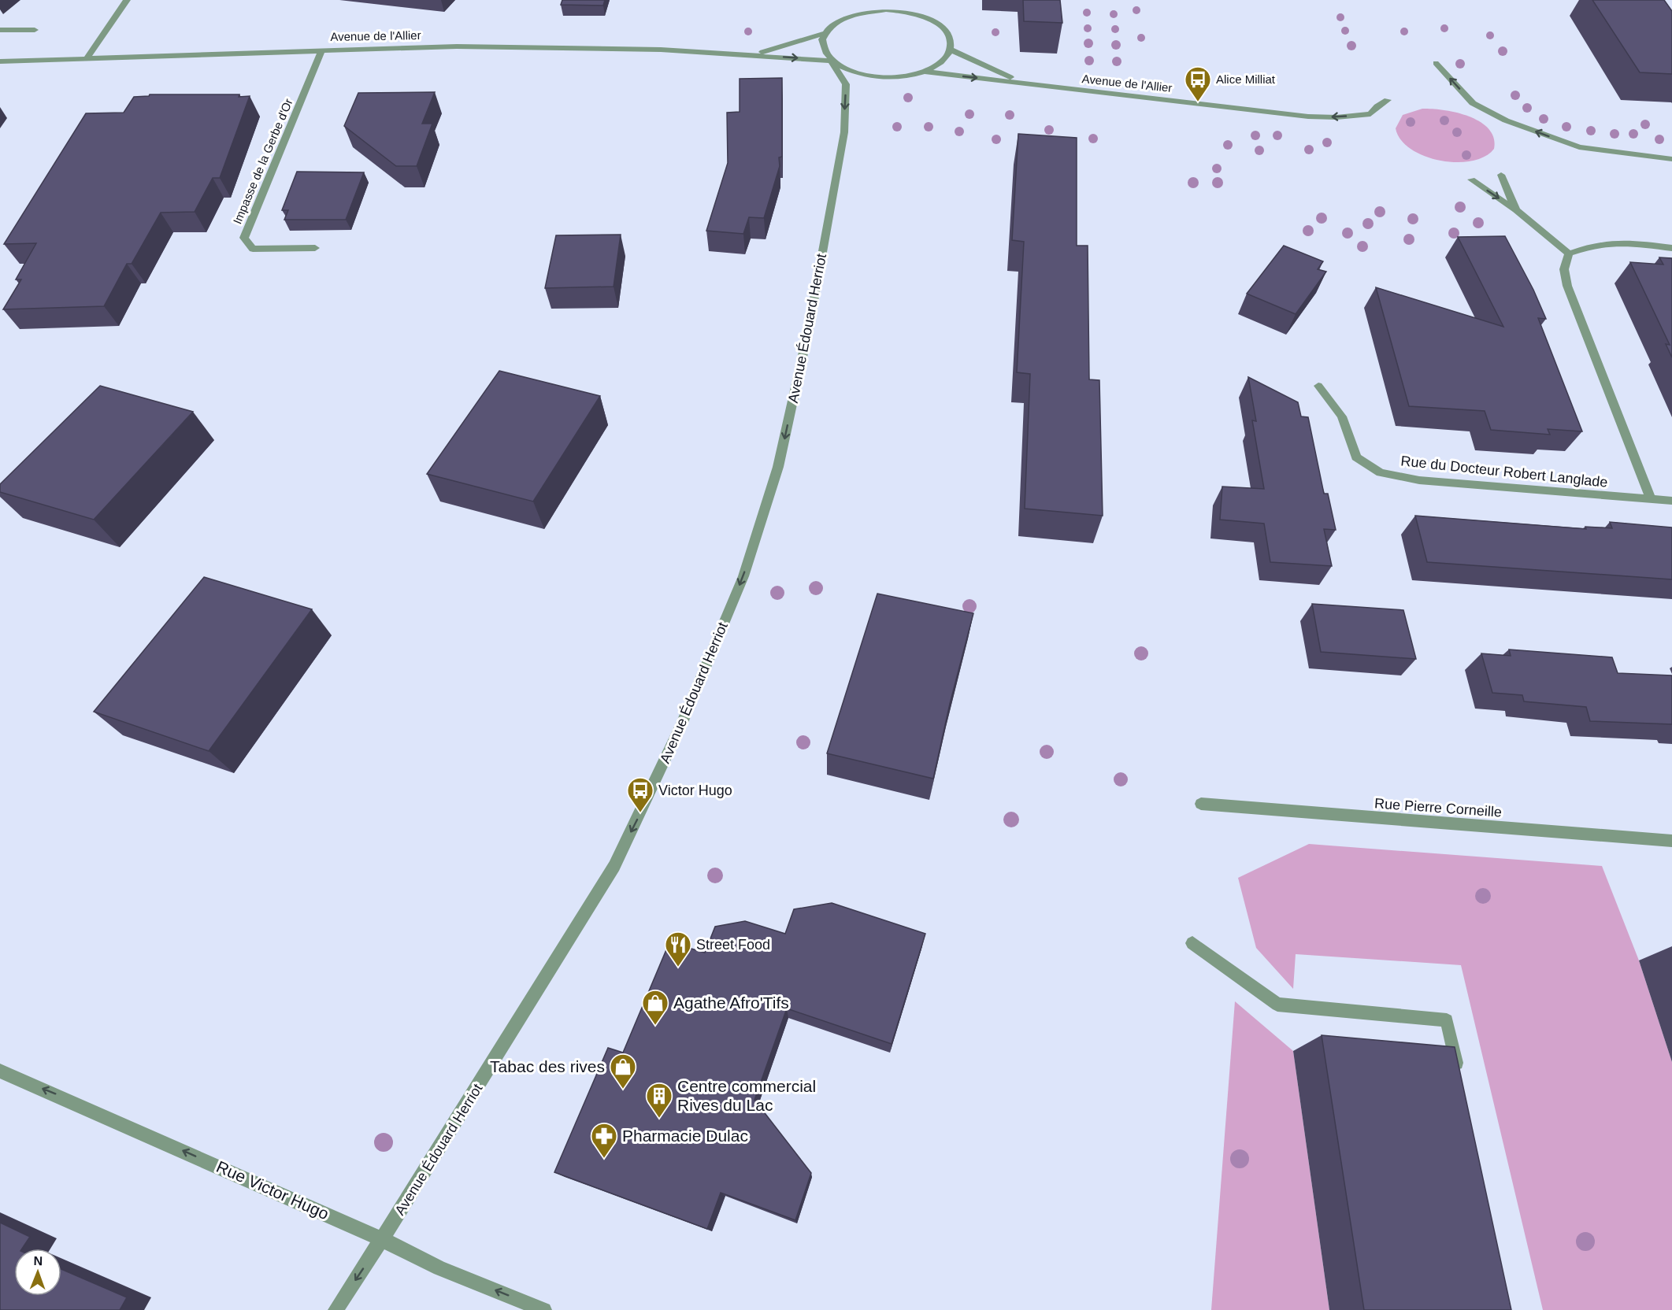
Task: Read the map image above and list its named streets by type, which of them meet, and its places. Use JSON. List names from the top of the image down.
{
  "streets": {
    "street": [
      "Avenue de l'Allier",
      "Impasse de la Gerbe d'Or",
      "Avenue Édouard Herriot",
      "Rue du Docteur Robert Langlade",
      "Rue Pierre Corneille",
      "Rue Victor Hugo"
    ]
  },
  "crossings": [
    ["Avenue de l'Allier", "Impasse de la Gerbe d'Or"],
    ["Avenue de l'Allier", "Avenue Édouard Herriot"],
    ["Avenue Édouard Herriot", "Rue Victor Hugo"]
  ],
  "one_way": ["Avenue Édouard Herriot", "Rue Victor Hugo"],
  "places": {
    "bus stop": ["Alice Milliat", "Victor Hugo"],
    "restaurant": ["Street Food"],
    "shop": ["Agathe Afro'Tifs", "Tabac des rives"],
    "building": ["Centre commercial Rives du Lac"],
    "pharmacy": ["Pharmacie Dulac"]
  },
  "north": "top"
}
